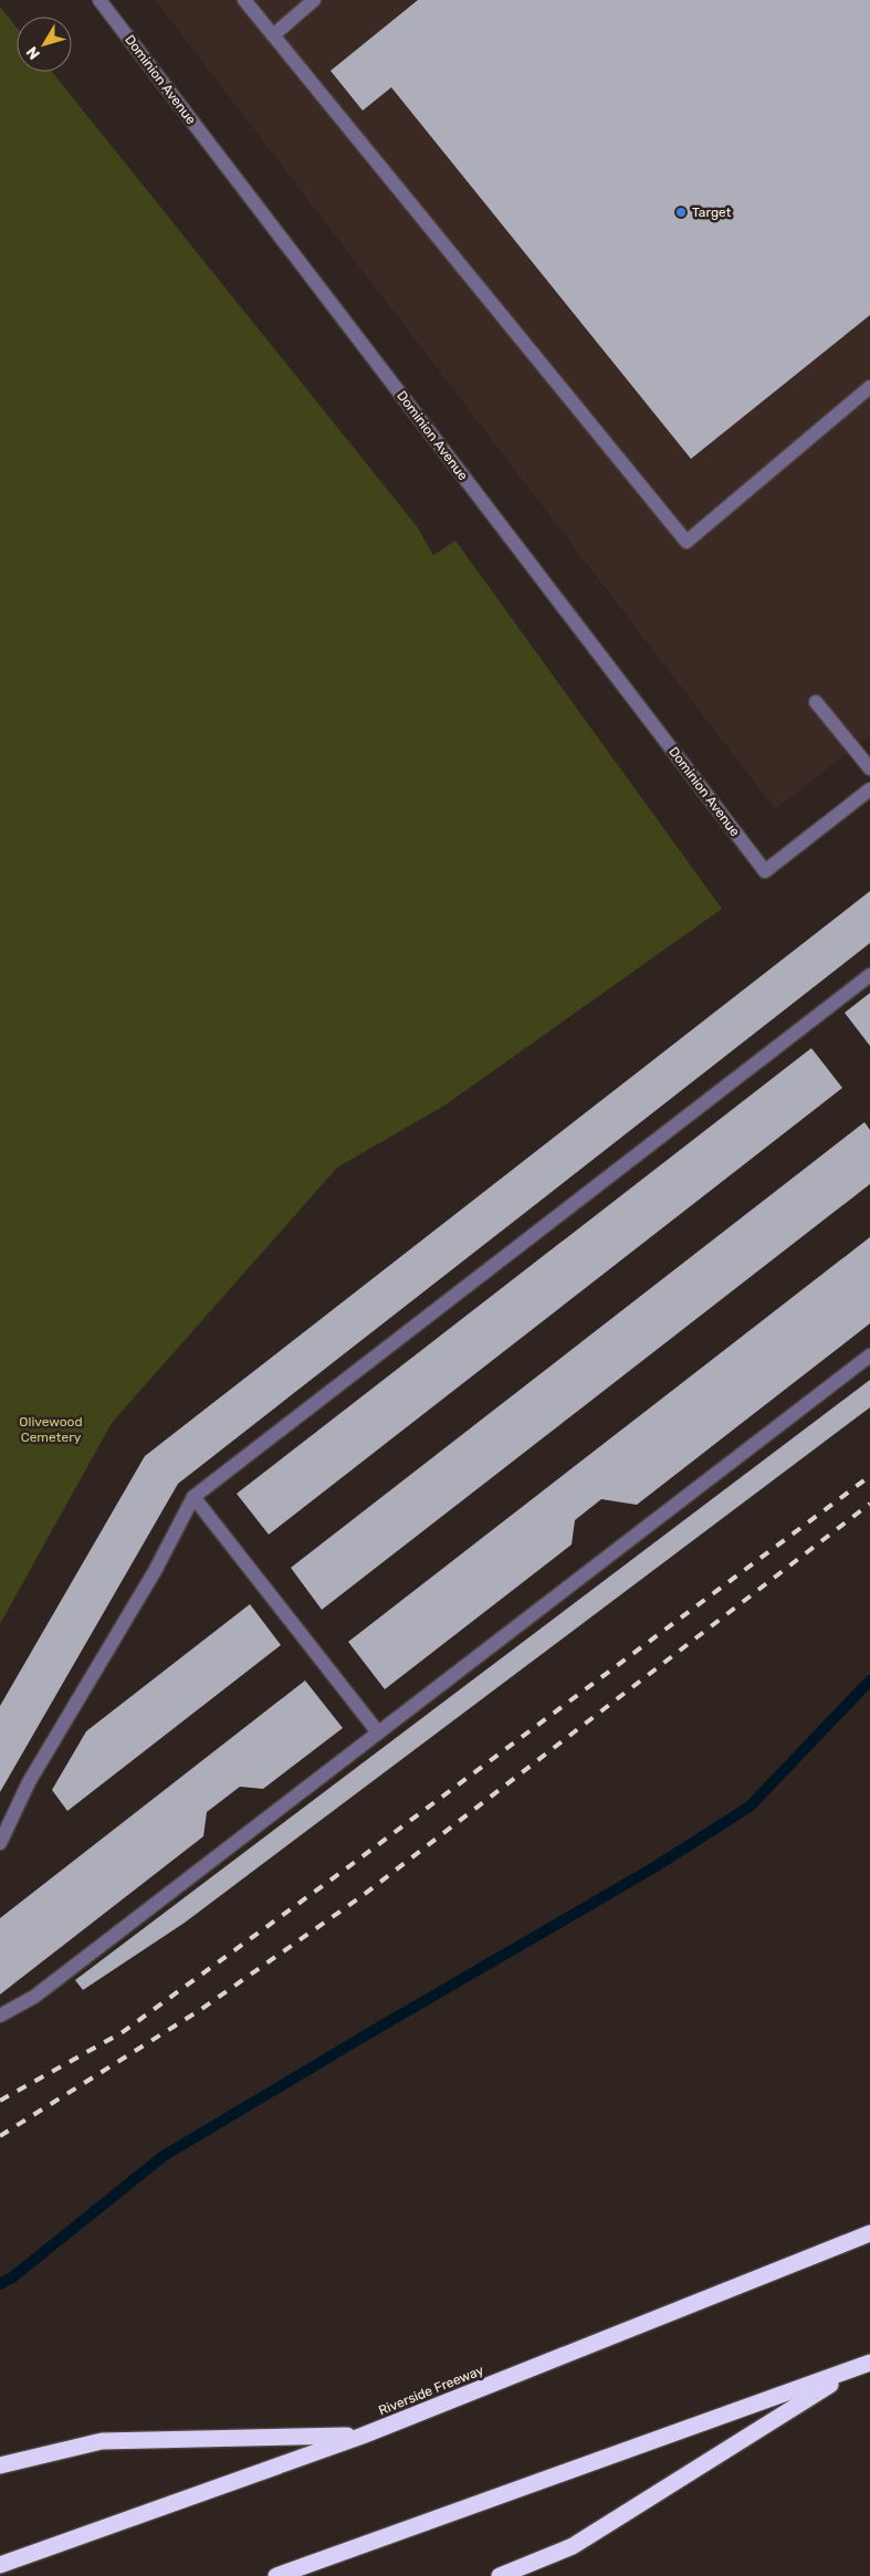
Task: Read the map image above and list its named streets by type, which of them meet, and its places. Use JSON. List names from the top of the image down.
{
  "streets": {
    "highway": ["Riverside Freeway"],
    "street": ["Dominion Avenue"]
  },
  "parks": ["Olivewood Cemetery"],
  "places": ["Target"],
  "north": "bottom left"
}
